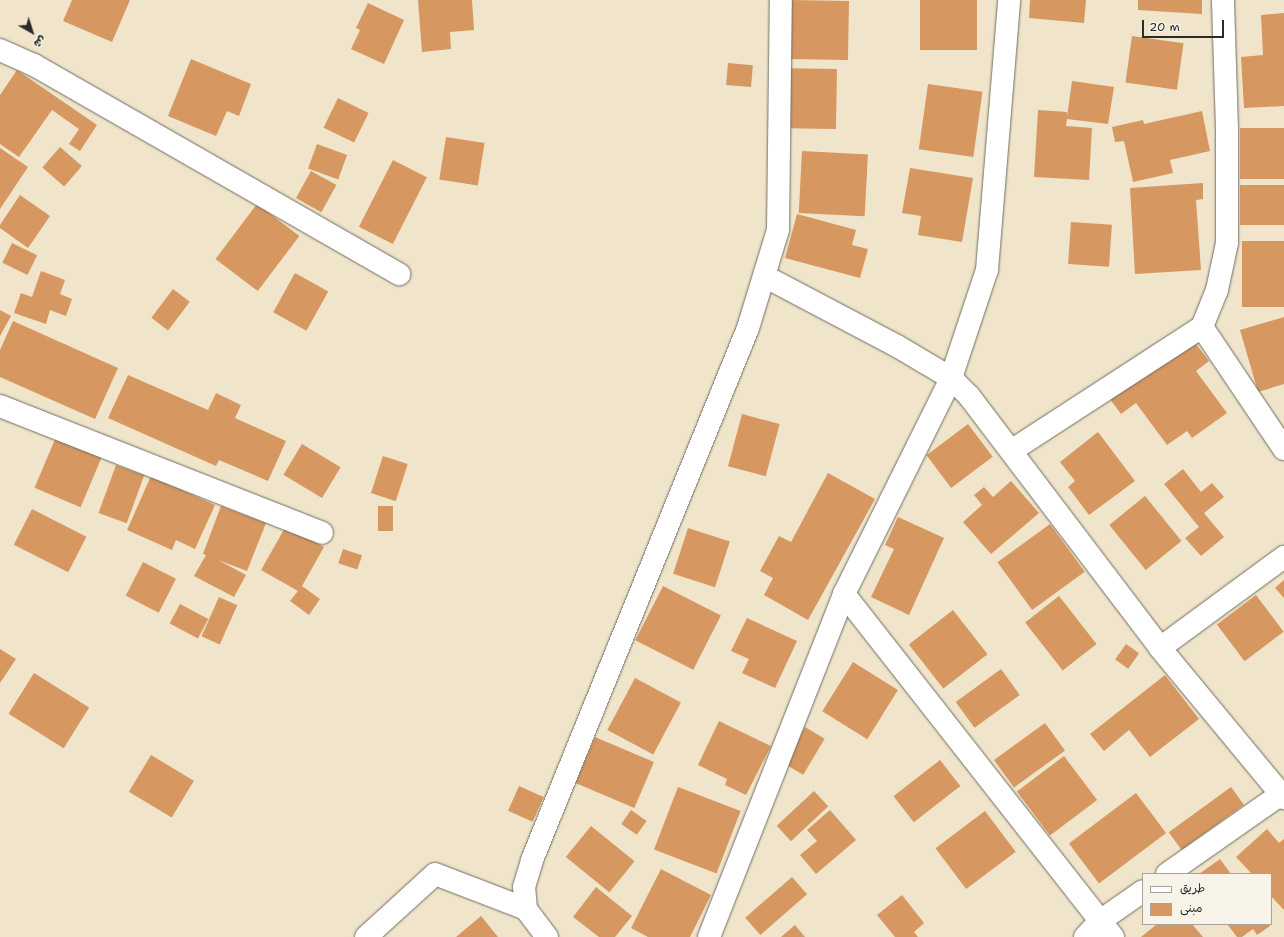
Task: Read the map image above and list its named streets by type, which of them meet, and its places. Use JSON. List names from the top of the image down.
{
  "legend": ["طريق", "مبنى"],
  "scale_bar": "20 m",
  "north": "bottom right"
}
